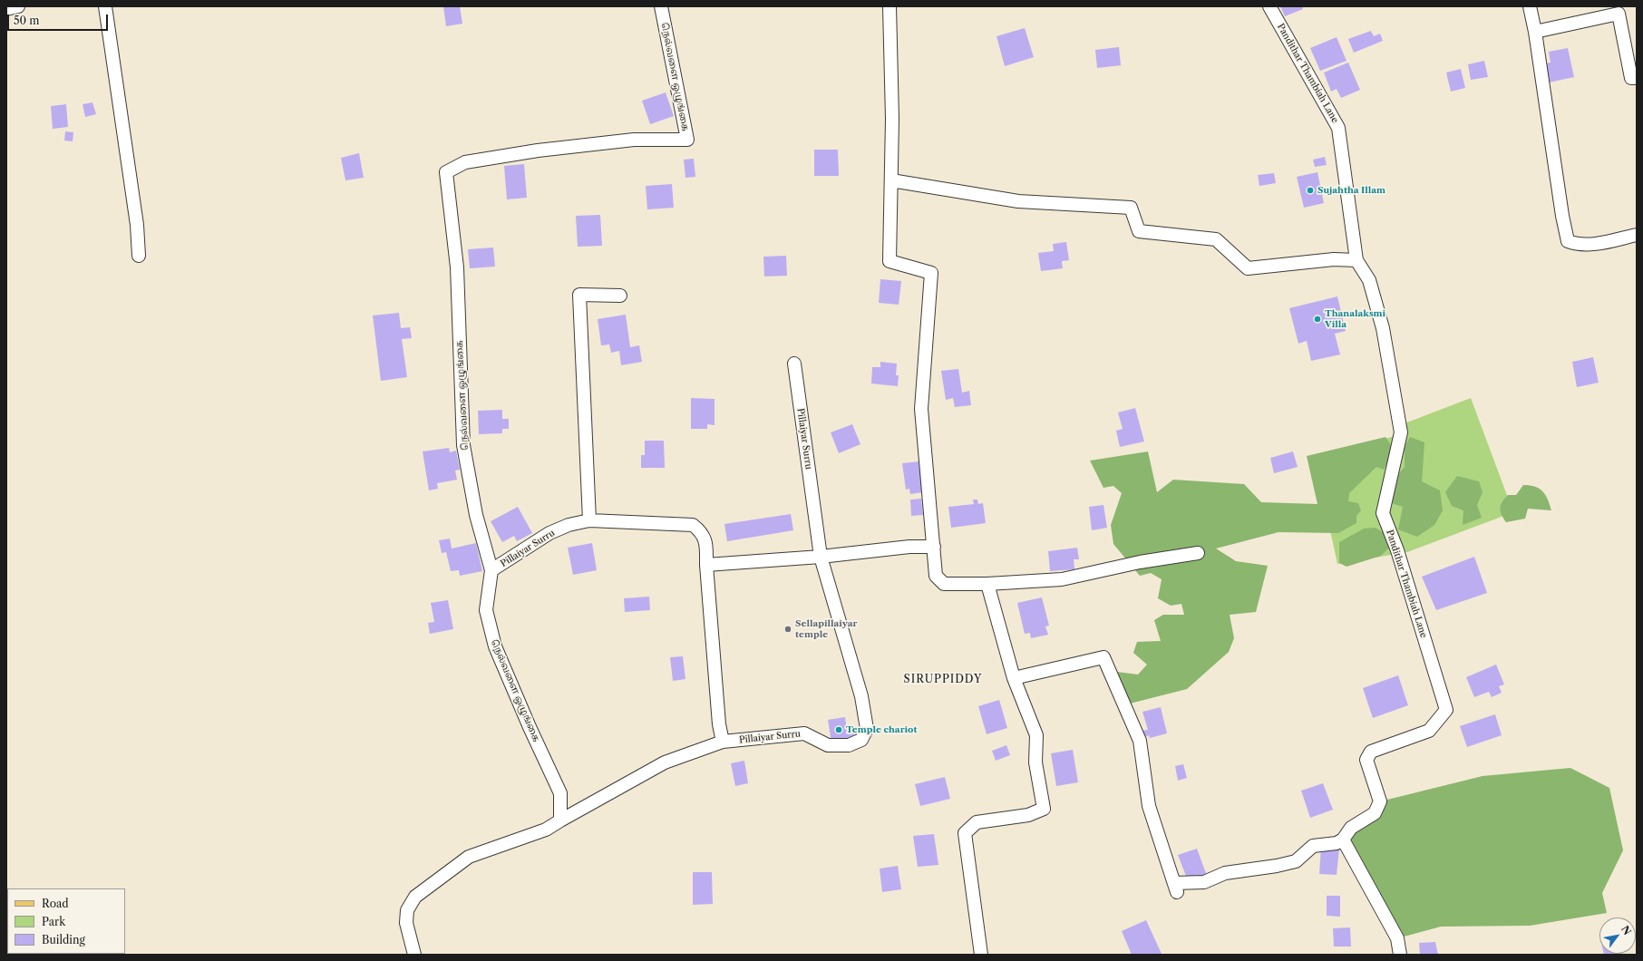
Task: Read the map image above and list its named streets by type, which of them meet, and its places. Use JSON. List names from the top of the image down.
{
  "streets": {
    "street": ["Pandithar Thambiah Lane", "நெல்வளை ஒழுங்கை", "Pillaiyar Surru"]
  },
  "crossings": [
    ["நெல்வளை ஒழுங்கை", "Pillaiyar Surru"]
  ],
  "districts": ["SIRUPPIDDY"],
  "places": [
    "Sujahtha Illam",
    "Thanalaksmi Villa",
    "Sellapillaiyar temple",
    "Temple chariot"
  ],
  "legend": ["Road", "Park", "Building"],
  "scale_bar": "50 m",
  "north": "top right"
}
